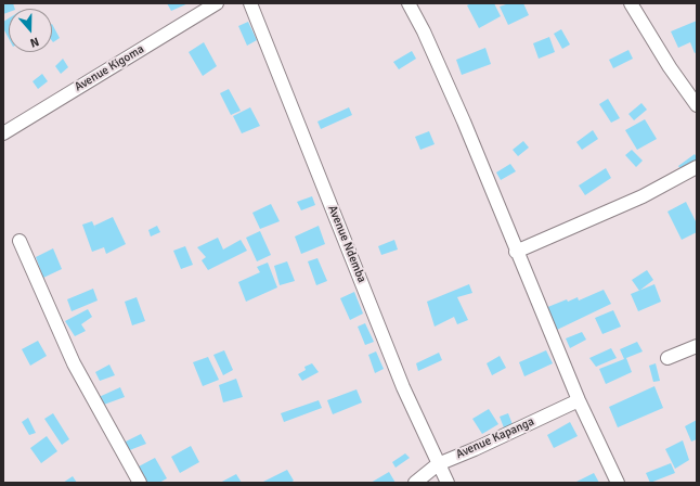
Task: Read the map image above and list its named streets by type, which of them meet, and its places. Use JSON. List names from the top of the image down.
{
  "streets": {
    "street": ["Avenue Kigoma", "Avenue Ndemba", "Avenue Kapanga"]
  },
  "crossings": [
    ["Avenue Ndemba", "Avenue Kapanga"]
  ],
  "north": "bottom"
}
